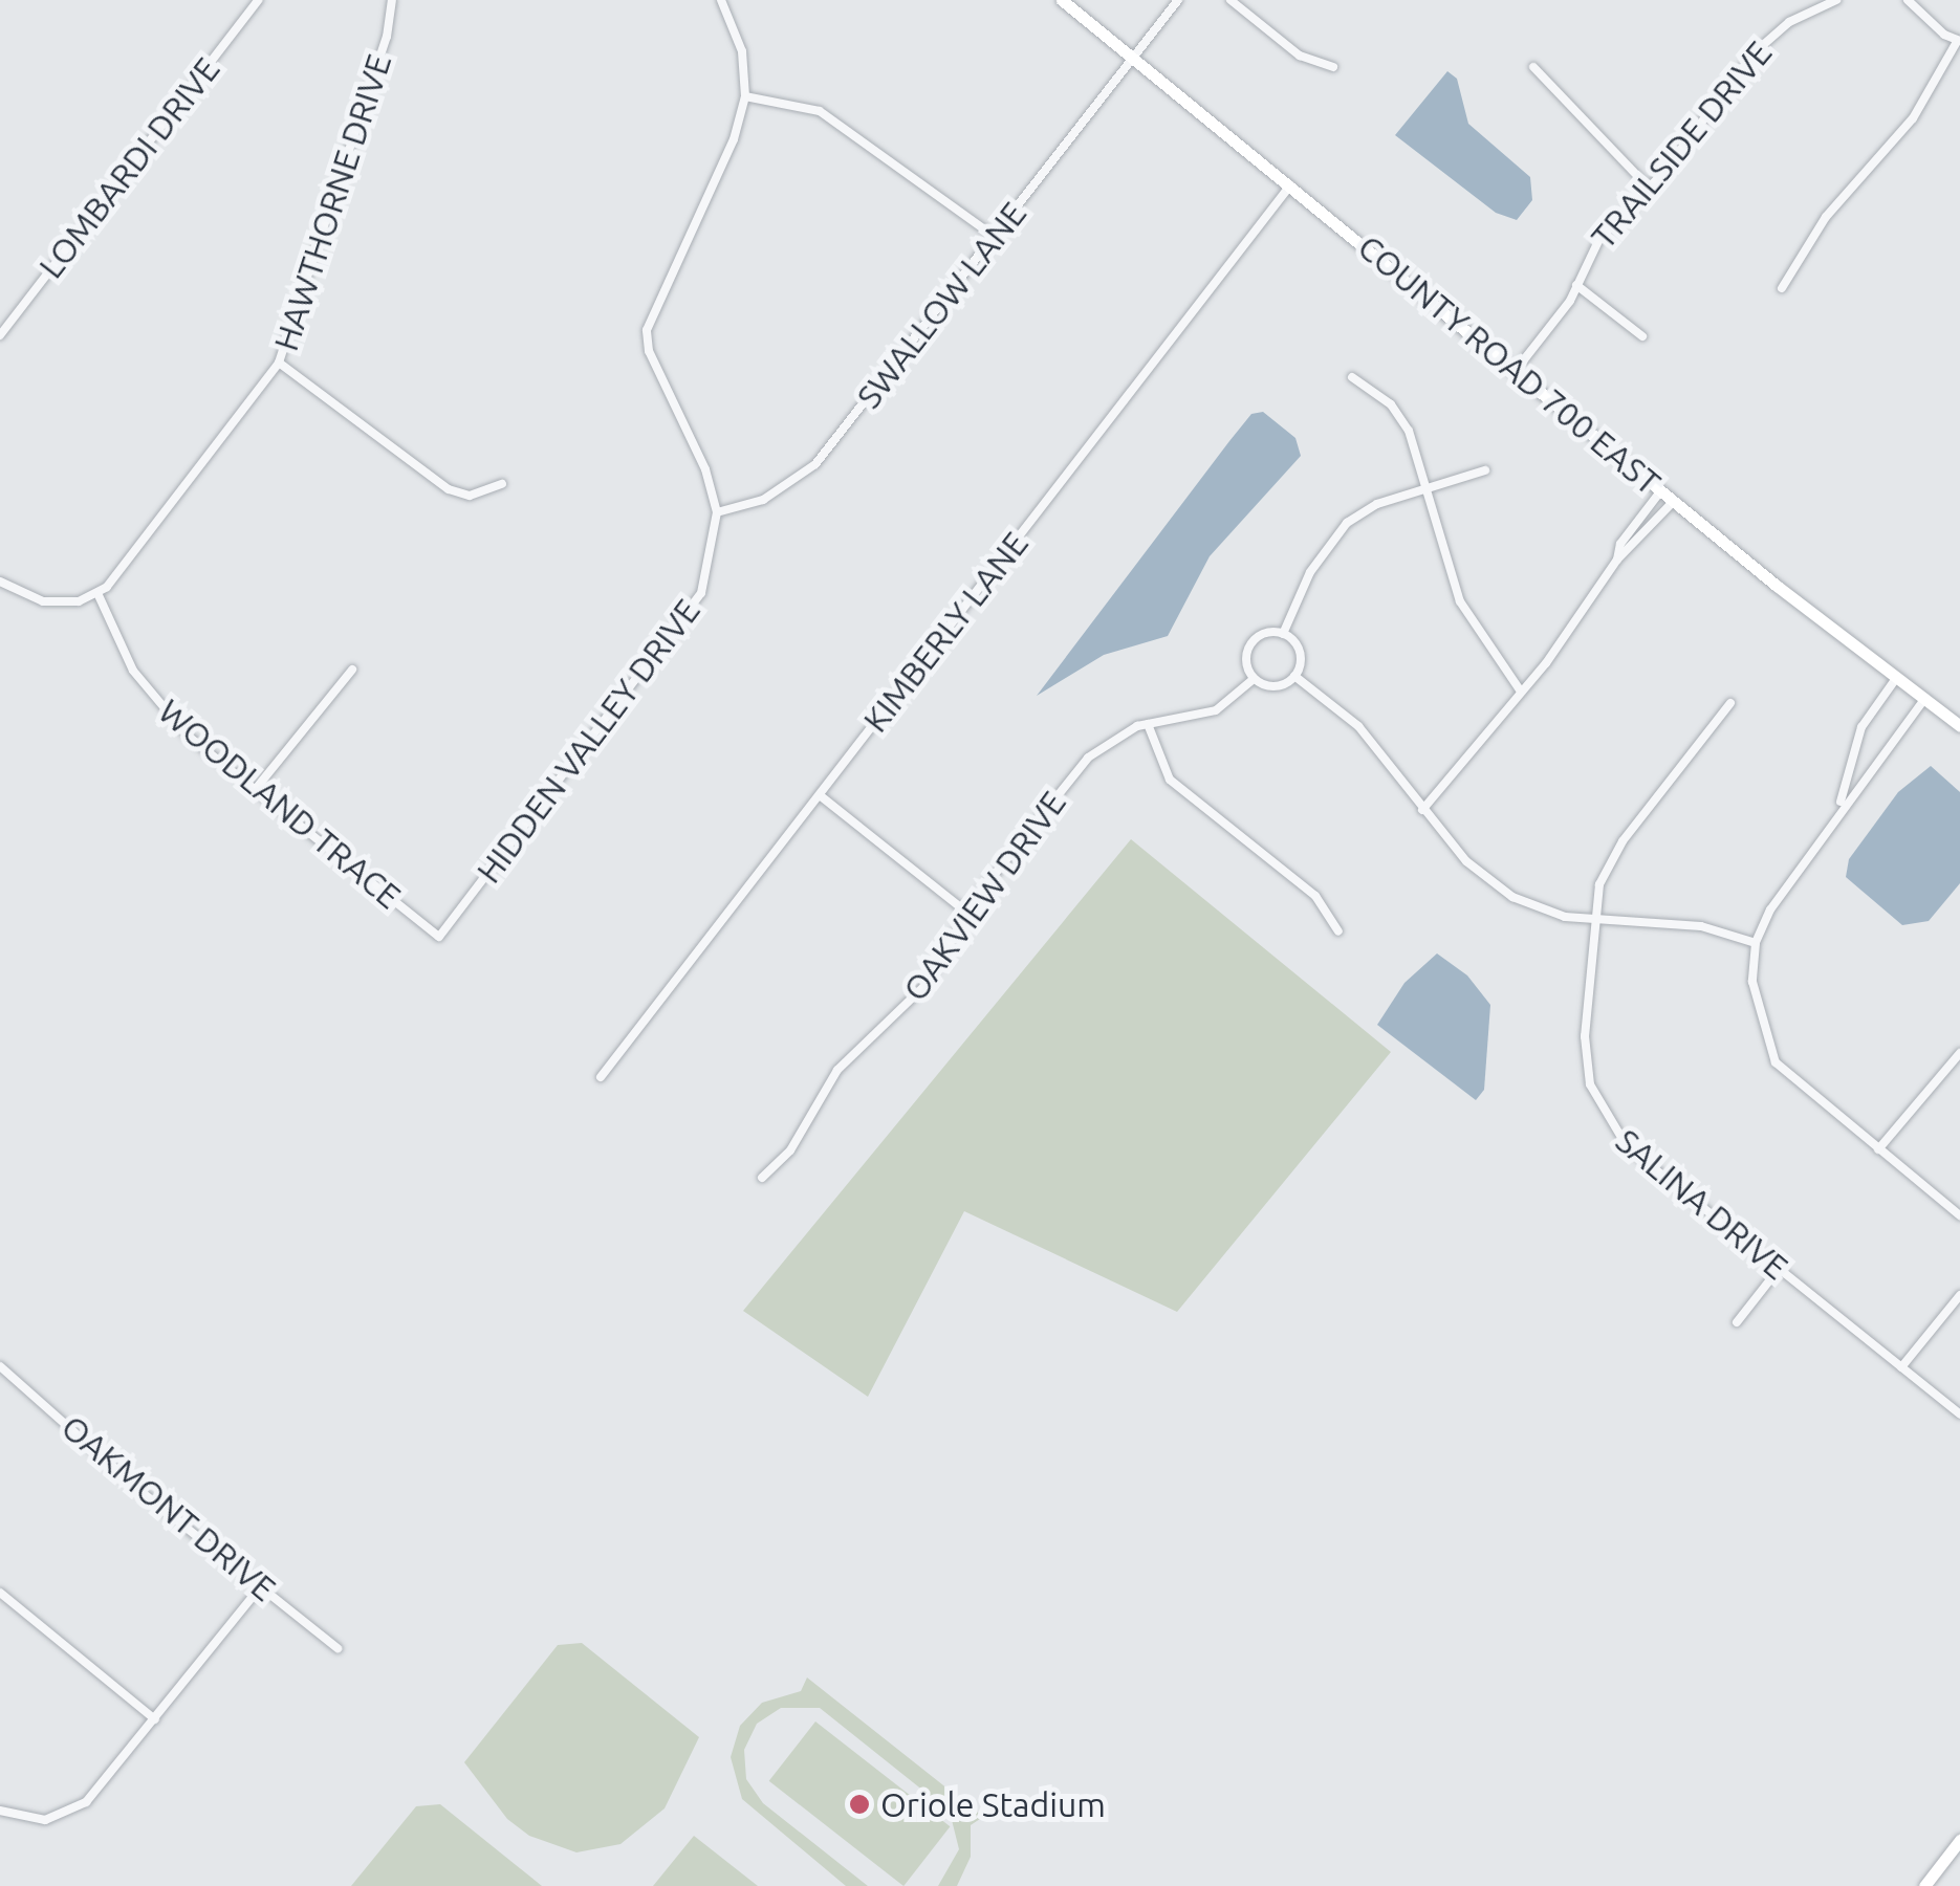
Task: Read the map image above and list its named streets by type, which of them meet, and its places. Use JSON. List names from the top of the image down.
{
  "streets": {
    "main road": ["COUNTY ROAD 700 EAST"],
    "street": [
      "TRAILSIDE DRIVE",
      "LOMBARDI DRIVE",
      "HAWTHORNE DRIVE",
      "SWALLOW LANE",
      "KIMBERLY LANE",
      "HIDDEN VALLEY DRIVE",
      "WOODLAND TRACE",
      "OAKVIEW DRIVE",
      "SALINA DRIVE",
      "OAKMONT DRIVE"
    ]
  },
  "crossings": [
    ["TRAILSIDE DRIVE", "COUNTY ROAD 700 EAST"],
    ["HAWTHORNE DRIVE", "WOODLAND TRACE"],
    ["SWALLOW LANE", "COUNTY ROAD 700 EAST"],
    ["SWALLOW LANE", "HIDDEN VALLEY DRIVE"],
    ["COUNTY ROAD 700 EAST", "KIMBERLY LANE"],
    ["HIDDEN VALLEY DRIVE", "WOODLAND TRACE"]
  ],
  "places": ["Oriole Stadium"]
}
